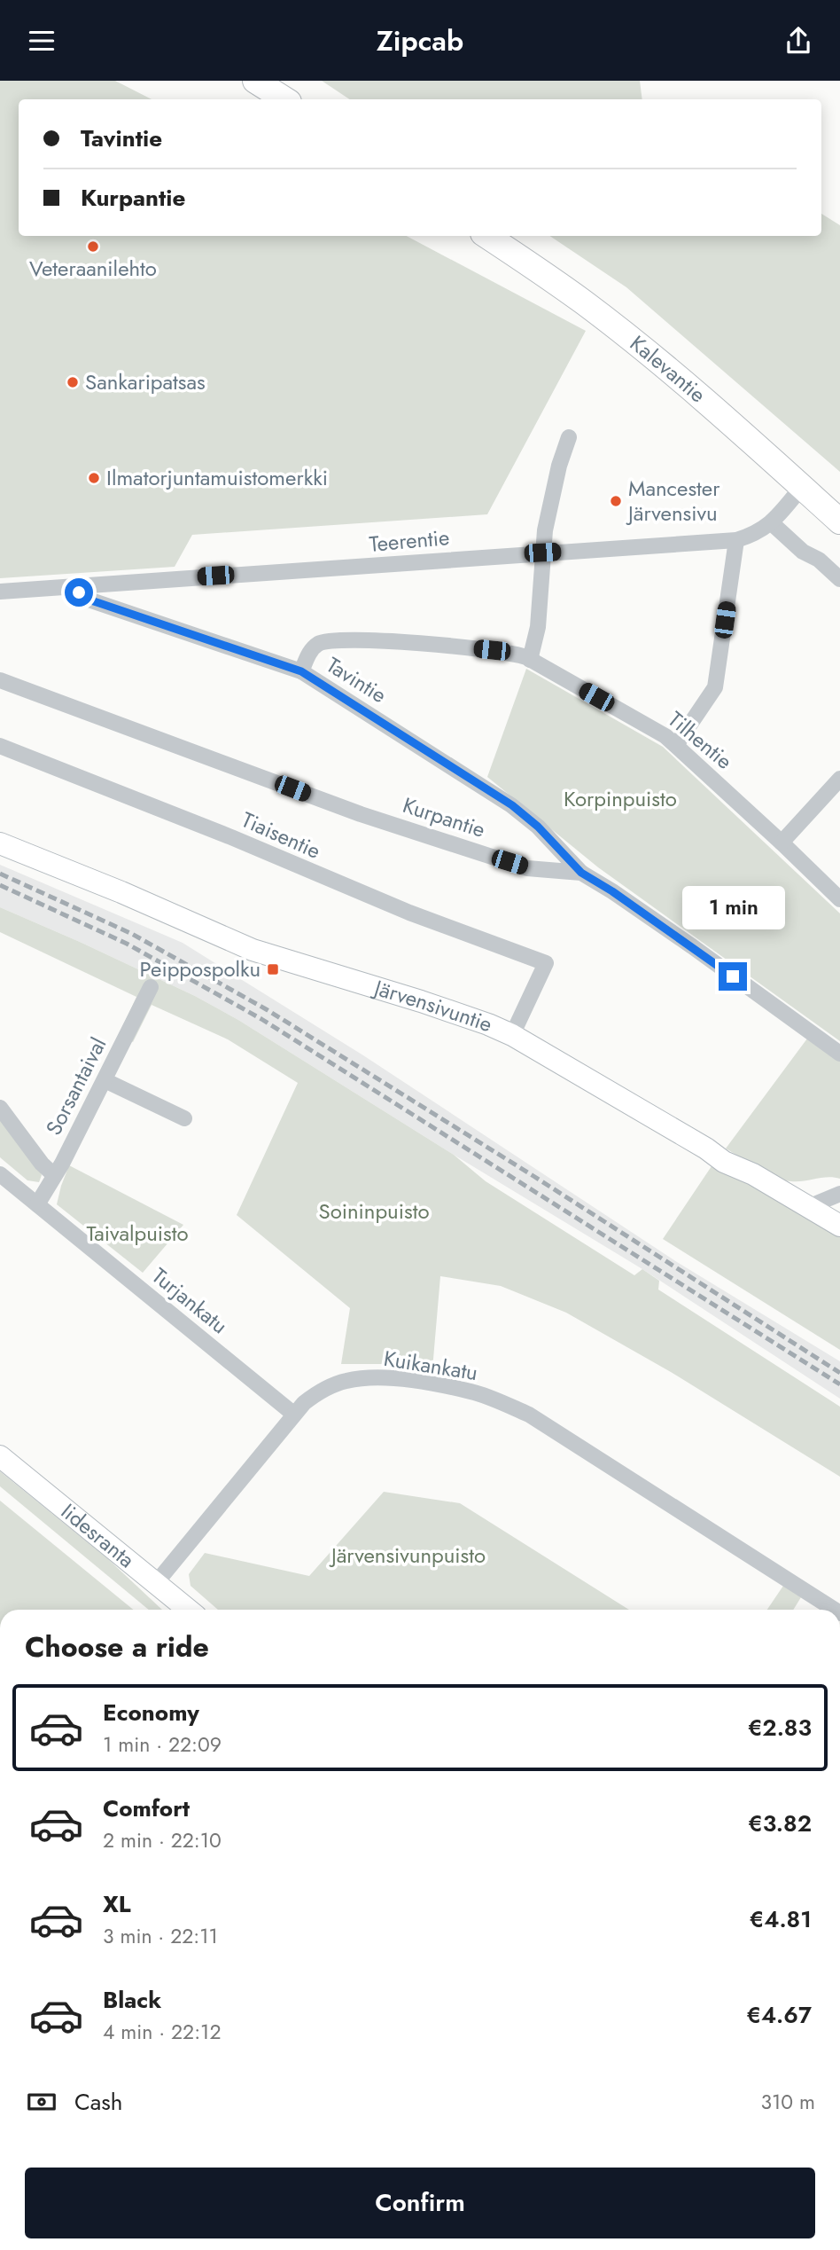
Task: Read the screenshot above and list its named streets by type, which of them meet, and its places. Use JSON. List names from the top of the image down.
{
  "streets": {
    "main road": ["Kalevantie"],
    "street": [
      "Teerentie",
      "Tavintie",
      "Tilhentie",
      "Kurpantie",
      "Tiaisentie",
      "Järvensivuntie",
      "Sorsantaival",
      "Turjankatu",
      "Kuikankatu",
      "Iidesranta"
    ]
  },
  "crossings": [
    ["Kalevantie", "Teerentie"],
    ["Teerentie", "Tavintie"],
    ["Tavintie", "Tilhentie"],
    ["Tavintie", "Kurpantie"],
    ["Tiaisentie", "Järvensivuntie"],
    ["Sorsantaival", "Turjankatu"],
    ["Turjankatu", "Kuikankatu"],
    ["Kuikankatu", "Iidesranta"]
  ],
  "parks": [
    "Korpinpuisto",
    "Soininpuisto",
    "Taivalpuisto",
    "Järvensivunpuisto"
  ],
  "places": {
    "other": [
      "Veteraanilehto",
      "Sankaripatsas",
      "Ilmatorjuntamuistomerkki",
      "Mancester Järvensivu"
    ],
    "transit": ["Peippospolku"]
  },
  "page": {
    "header": "Zipcab",
    "banner": ["Tavintie", "Kurpantie"],
    "bubble": "1 min",
    "heading": "Choose a ride",
    "list": [
      {
        "name": "Economy",
        "note": "1 min · 22:09",
        "value": "€2.83"
      },
      {
        "name": "Comfort",
        "note": "2 min · 22:10",
        "value": "€3.82"
      },
      {
        "name": "XL",
        "note": "3 min · 22:11",
        "value": "€4.81"
      },
      {
        "name": "Black",
        "note": "4 min · 22:12",
        "value": "€4.67"
      }
    ],
    "pay": ["Cash", "310 m"],
    "buttons": "Confirm"
  }
}
